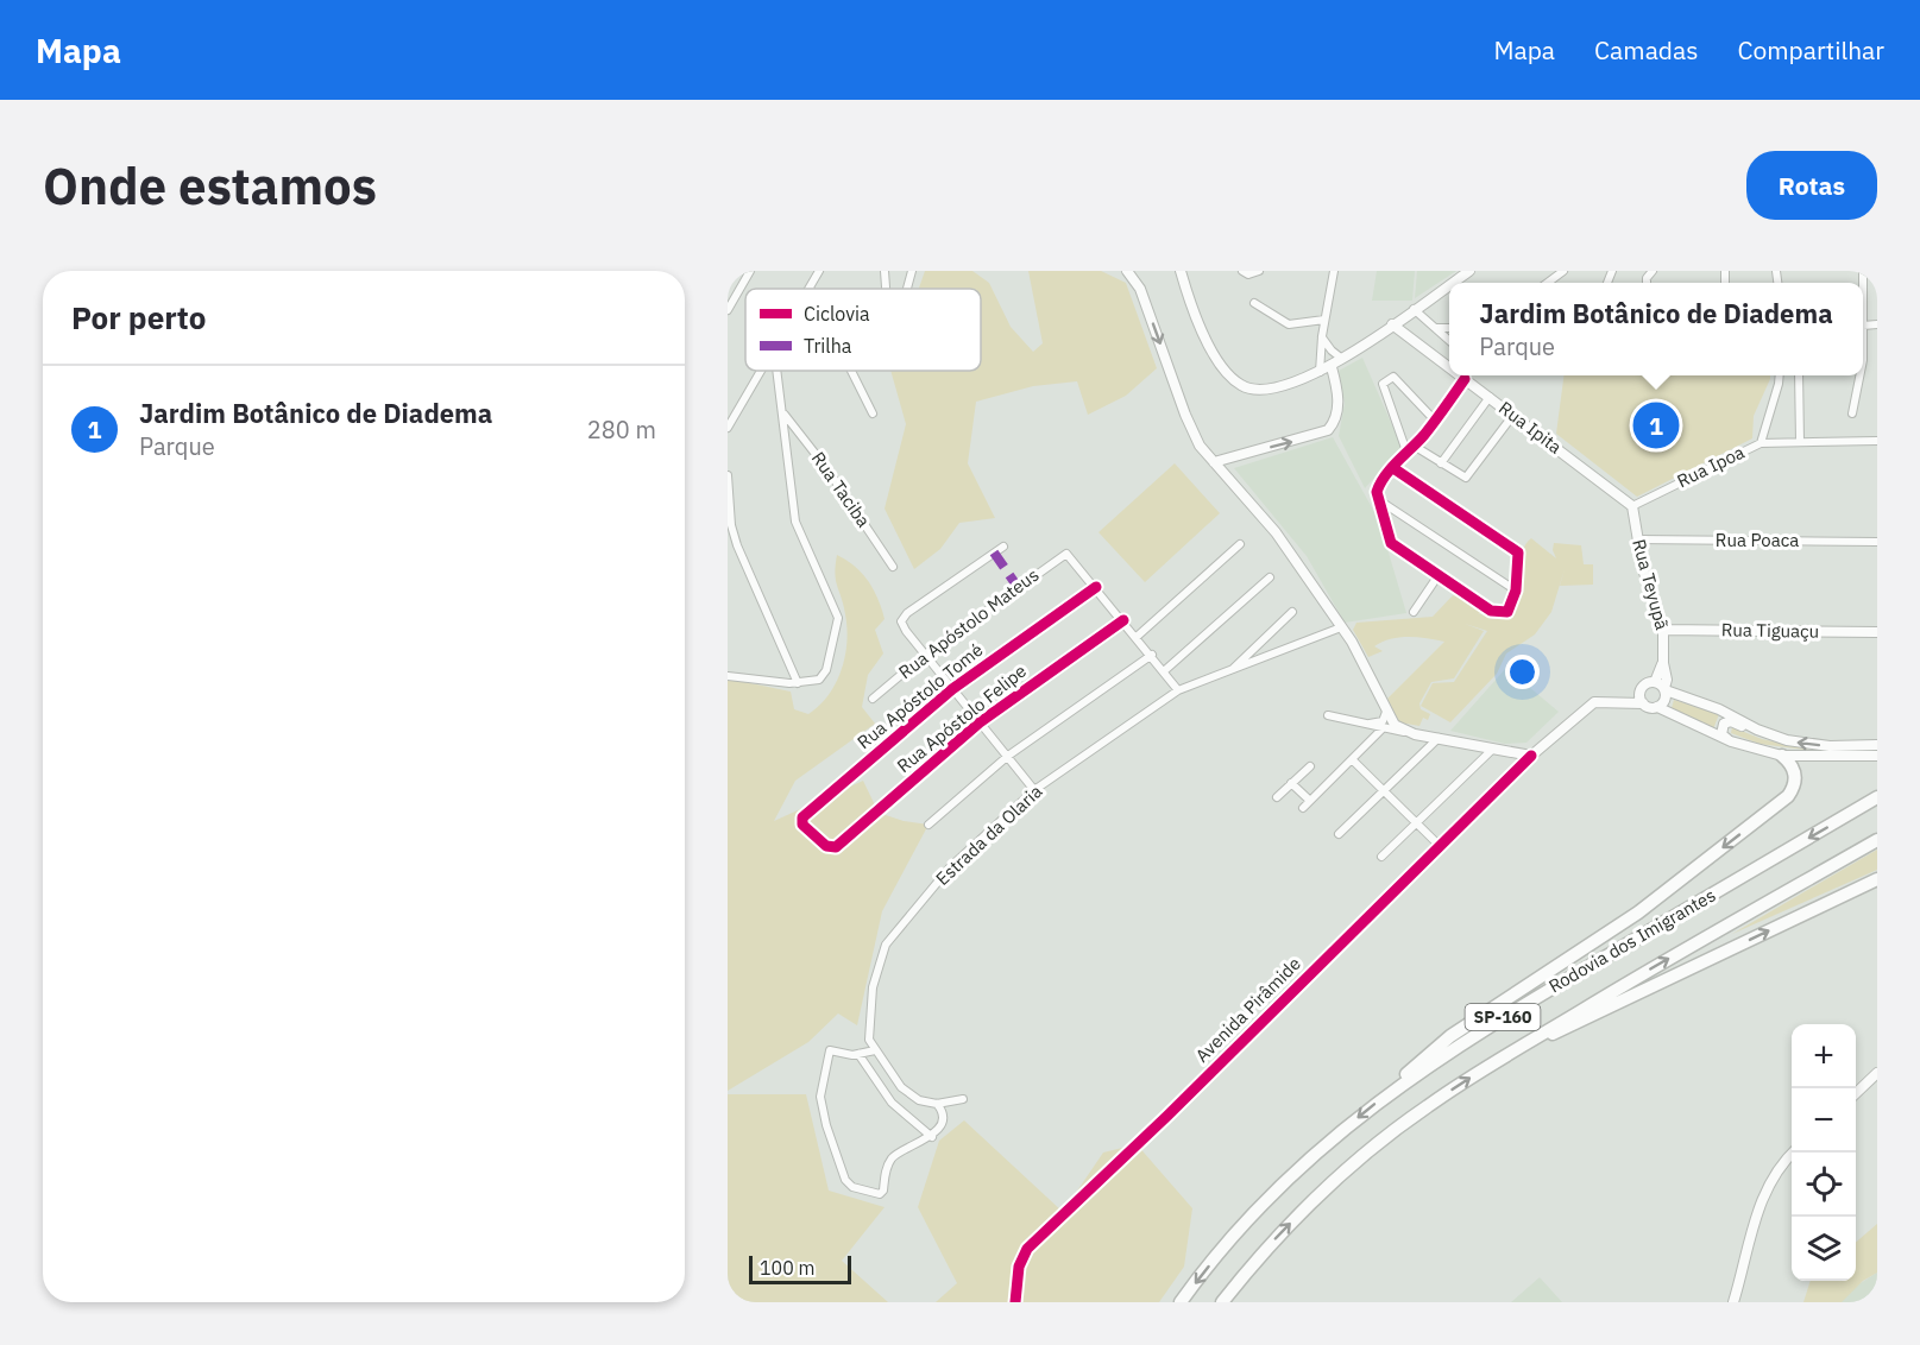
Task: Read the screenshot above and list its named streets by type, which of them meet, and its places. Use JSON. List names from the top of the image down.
{
  "streets": {
    "highway": ["Rodovia dos Imigrantes", "SP-160"],
    "street": [
      "Rua Ipita",
      "Rua Ipoa",
      "Rua Taciba",
      "Rua Poaca",
      "Rua Teyupã",
      "Rua Apóstolo Mateus",
      "Rua Tiguaçu",
      "Rua Apóstolo Tomé",
      "Rua Apóstolo Felipe",
      "Estrada da Olaria",
      "Avenida Pirâmide"
    ]
  },
  "crossings": [
    ["Rua Ipita", "Rua Ipoa"],
    ["Rua Ipita", "Rua Teyupã"],
    ["Rua Ipoa", "Rua Teyupã"],
    ["Rua Poaca", "Rua Teyupã"],
    ["Rua Teyupã", "Rua Tiguaçu"],
    ["Rua Apóstolo Mateus", "Rua Apóstolo Tomé"],
    ["Rua Apóstolo Tomé", "Rua Apóstolo Felipe"]
  ],
  "legend": ["Ciclovia", "Trilha"],
  "scale_bar": "100 m",
  "page": {
    "header": "Mapa",
    "nav": ["Mapa", "Camadas", "Compartilhar"],
    "buttons": "Rotas",
    "title": "Onde estamos",
    "heading": "Por perto",
    "popup": ["Jardim Botânico de Diadema", "Parque"],
    "list": [
      {
        "mark": "1",
        "name": "Jardim Botânico de Diadema",
        "note": "Parque",
        "value": "280 m"
      }
    ],
    "pins": "1",
    "map_buttons": ["+", "−"],
    "scale": "100 m"
  }
}
